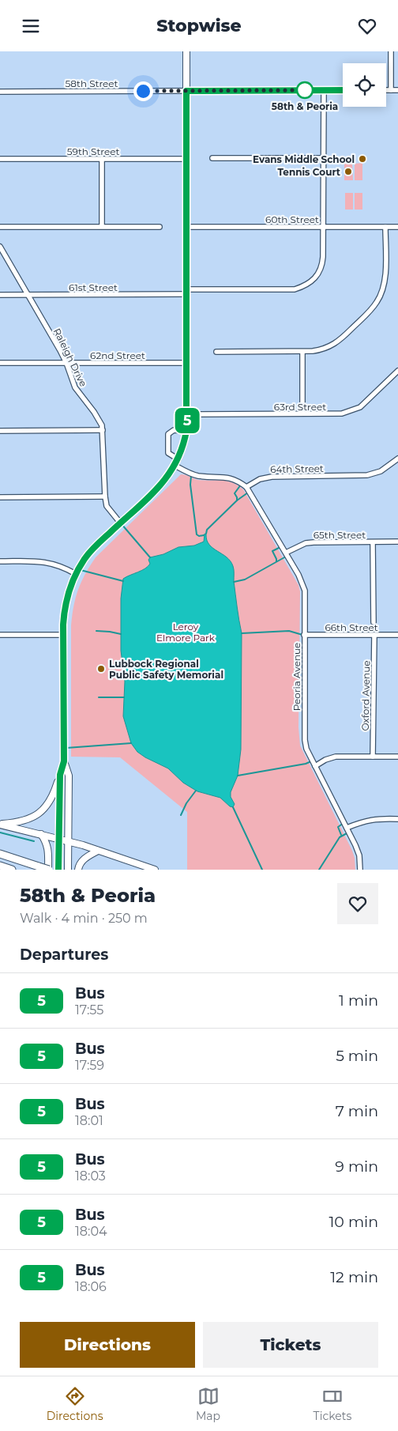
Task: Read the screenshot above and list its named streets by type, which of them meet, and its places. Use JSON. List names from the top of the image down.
{
  "streets": {
    "street": [
      "58th Street",
      "59th Street",
      "60th Street",
      "61st Street",
      "62nd Street",
      "Raleigh Drive",
      "63rd Street",
      "64th Street",
      "65th Street",
      "66th Street",
      "Peoria Avenue",
      "Oxford Avenue"
    ]
  },
  "crossings": [
    ["60th Street", "61st Street"],
    ["61st Street", "Raleigh Drive"],
    ["62nd Street", "Raleigh Drive"],
    ["64th Street", "Peoria Avenue"],
    ["65th Street", "Peoria Avenue"],
    ["66th Street", "Peoria Avenue"],
    ["66th Street", "Oxford Avenue"]
  ],
  "parks": ["Leroy Elmore Park"],
  "places": [
    "58th & Peoria",
    "Evans Middle School",
    "Tennis Court",
    "Lubbock Regional Public Safety Memorial"
  ],
  "lines": ["bus line 5"],
  "page": {
    "header": "Stopwise",
    "on_map": "5",
    "heading": [
      ["58th & Peoria", "Walk · 4 min · 250 m"],
      "Departures"
    ],
    "list": [
      {
        "mark": "5",
        "name": "Bus",
        "note": "17:55",
        "value": "1 min"
      },
      {
        "mark": "5",
        "name": "Bus",
        "note": "17:59",
        "value": "5 min"
      },
      {
        "mark": "5",
        "name": "Bus",
        "note": "18:01",
        "value": "7 min"
      },
      {
        "mark": "5",
        "name": "Bus",
        "note": "18:03",
        "value": "9 min"
      },
      {
        "mark": "5",
        "name": "Bus",
        "note": "18:04",
        "value": "10 min"
      },
      {
        "mark": "5",
        "name": "Bus",
        "note": "18:06",
        "value": "12 min"
      }
    ],
    "buttons": ["Directions", "Tickets"],
    "tabs": ["Directions", "Map", "Tickets"]
  }
}
